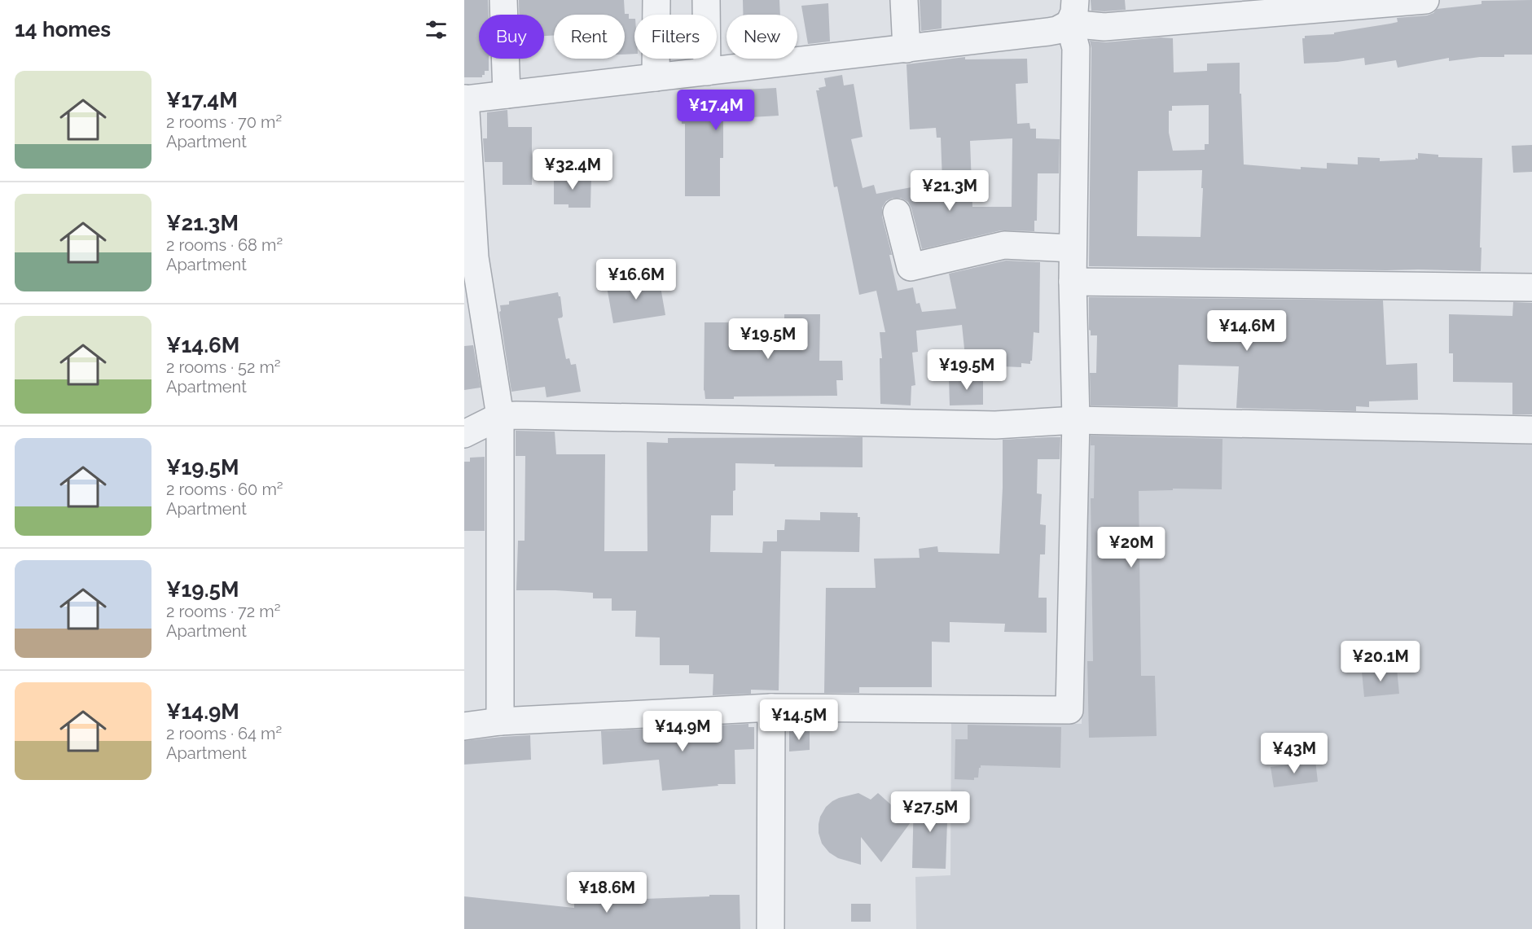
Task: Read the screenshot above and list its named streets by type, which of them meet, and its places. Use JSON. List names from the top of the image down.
{
  "page": {
    "heading": "14 homes",
    "chip": [
      "Buy",
      "Rent",
      "Filters",
      "New"
    ],
    "list": [
      {
        "name": "¥17.4M",
        "note": "2 rooms · 70 m² · Apartment"
      },
      {
        "name": "¥21.3M",
        "note": "2 rooms · 68 m² · Apartment"
      },
      {
        "name": "¥14.6M",
        "note": "2 rooms · 52 m² · Apartment"
      },
      {
        "name": "¥19.5M",
        "note": "2 rooms · 60 m² · Apartment"
      },
      {
        "name": "¥19.5M",
        "note": "2 rooms · 72 m² · Apartment"
      },
      {
        "name": "¥14.9M",
        "note": "2 rooms · 64 m² · Apartment"
      }
    ],
    "price": [
      "¥17.4M",
      "¥32.4M",
      "¥21.3M",
      "¥16.6M",
      "¥14.6M",
      "¥19.5M",
      "¥19.5M",
      "¥20M",
      "¥20.1M",
      "¥14.5M",
      "¥14.9M",
      "¥43M",
      "¥27.5M",
      "¥18.6M"
    ]
  }
}
